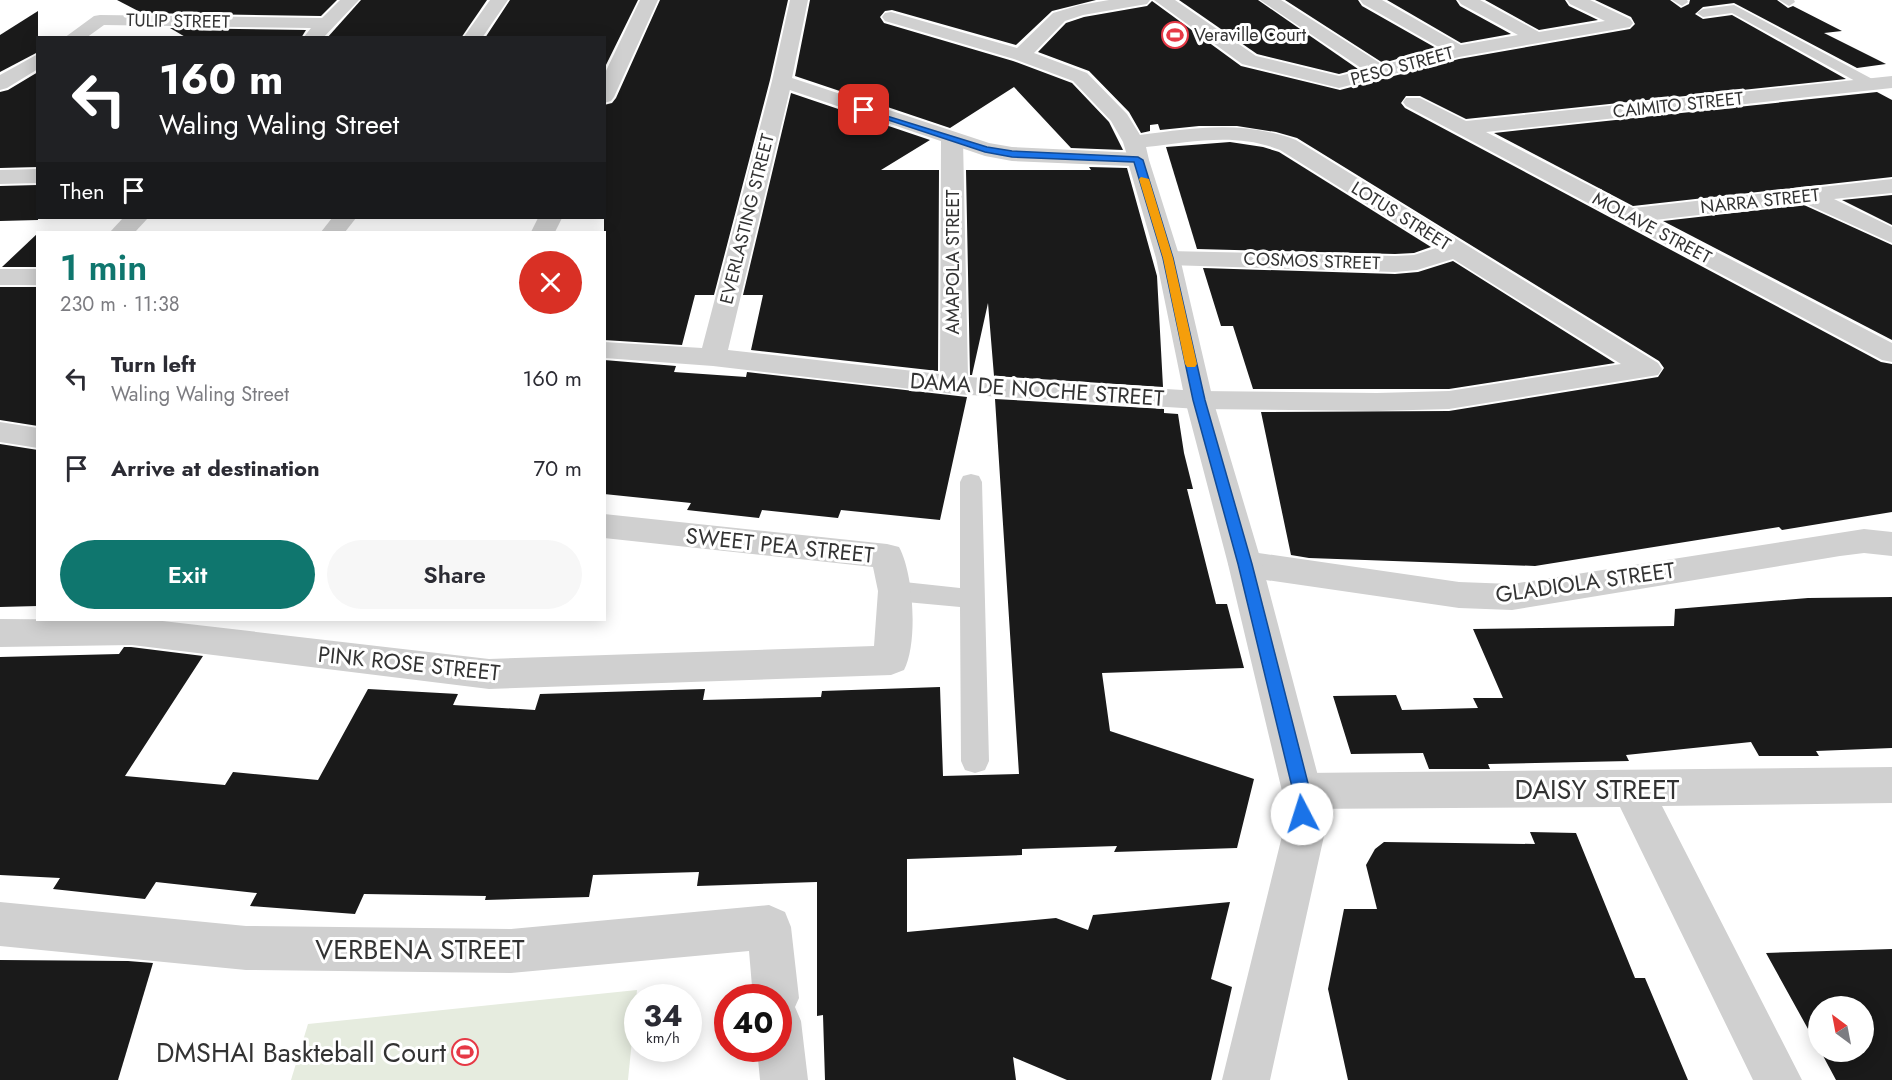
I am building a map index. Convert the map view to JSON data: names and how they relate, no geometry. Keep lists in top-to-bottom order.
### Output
{
  "streets": {
    "street": [
      "TULIP STREET",
      "PESO STREET",
      "CAIMITO STREET",
      "NARRA STREET",
      "LOTUS STREET",
      "EVERLASTING STREET",
      "MOLAVE STREET",
      "COSMOS STREET",
      "AMAPOLA STREET",
      "DAMA DE NOCHE STREET",
      "SWEET PEA STREET",
      "GLADIOLA STREET",
      "PINK ROSE STREET",
      "DAISY STREET",
      "VERBENA STREET"
    ]
  },
  "crossings": [
    ["CAIMITO STREET", "MOLAVE STREET"],
    ["NARRA STREET", "MOLAVE STREET"],
    ["LOTUS STREET", "EVERLASTING STREET"],
    ["LOTUS STREET", "COSMOS STREET"],
    ["LOTUS STREET", "AMAPOLA STREET"],
    ["LOTUS STREET", "DAMA DE NOCHE STREET"],
    ["EVERLASTING STREET", "DAMA DE NOCHE STREET"],
    ["AMAPOLA STREET", "DAMA DE NOCHE STREET"],
    ["SWEET PEA STREET", "PINK ROSE STREET"]
  ],
  "places": {
    "sports": ["Veraville Court", "DMSHAI Baskteball Court"]
  },
  "north": "top left",
  "page": {
    "turn": ["160 m", "Waling Waling Street"],
    "then": "Then",
    "heading": ["1 min", "230 m · 11:38"],
    "list": [
      {
        "name": "Turn left",
        "note": "Waling Waling Street",
        "value": "160 m"
      },
      {
        "name": "Arrive at destination",
        "value": "70 m"
      }
    ],
    "buttons": ["Exit", "Share"],
    "speed": "34 km/h",
    "limit": "40"
  }
}
